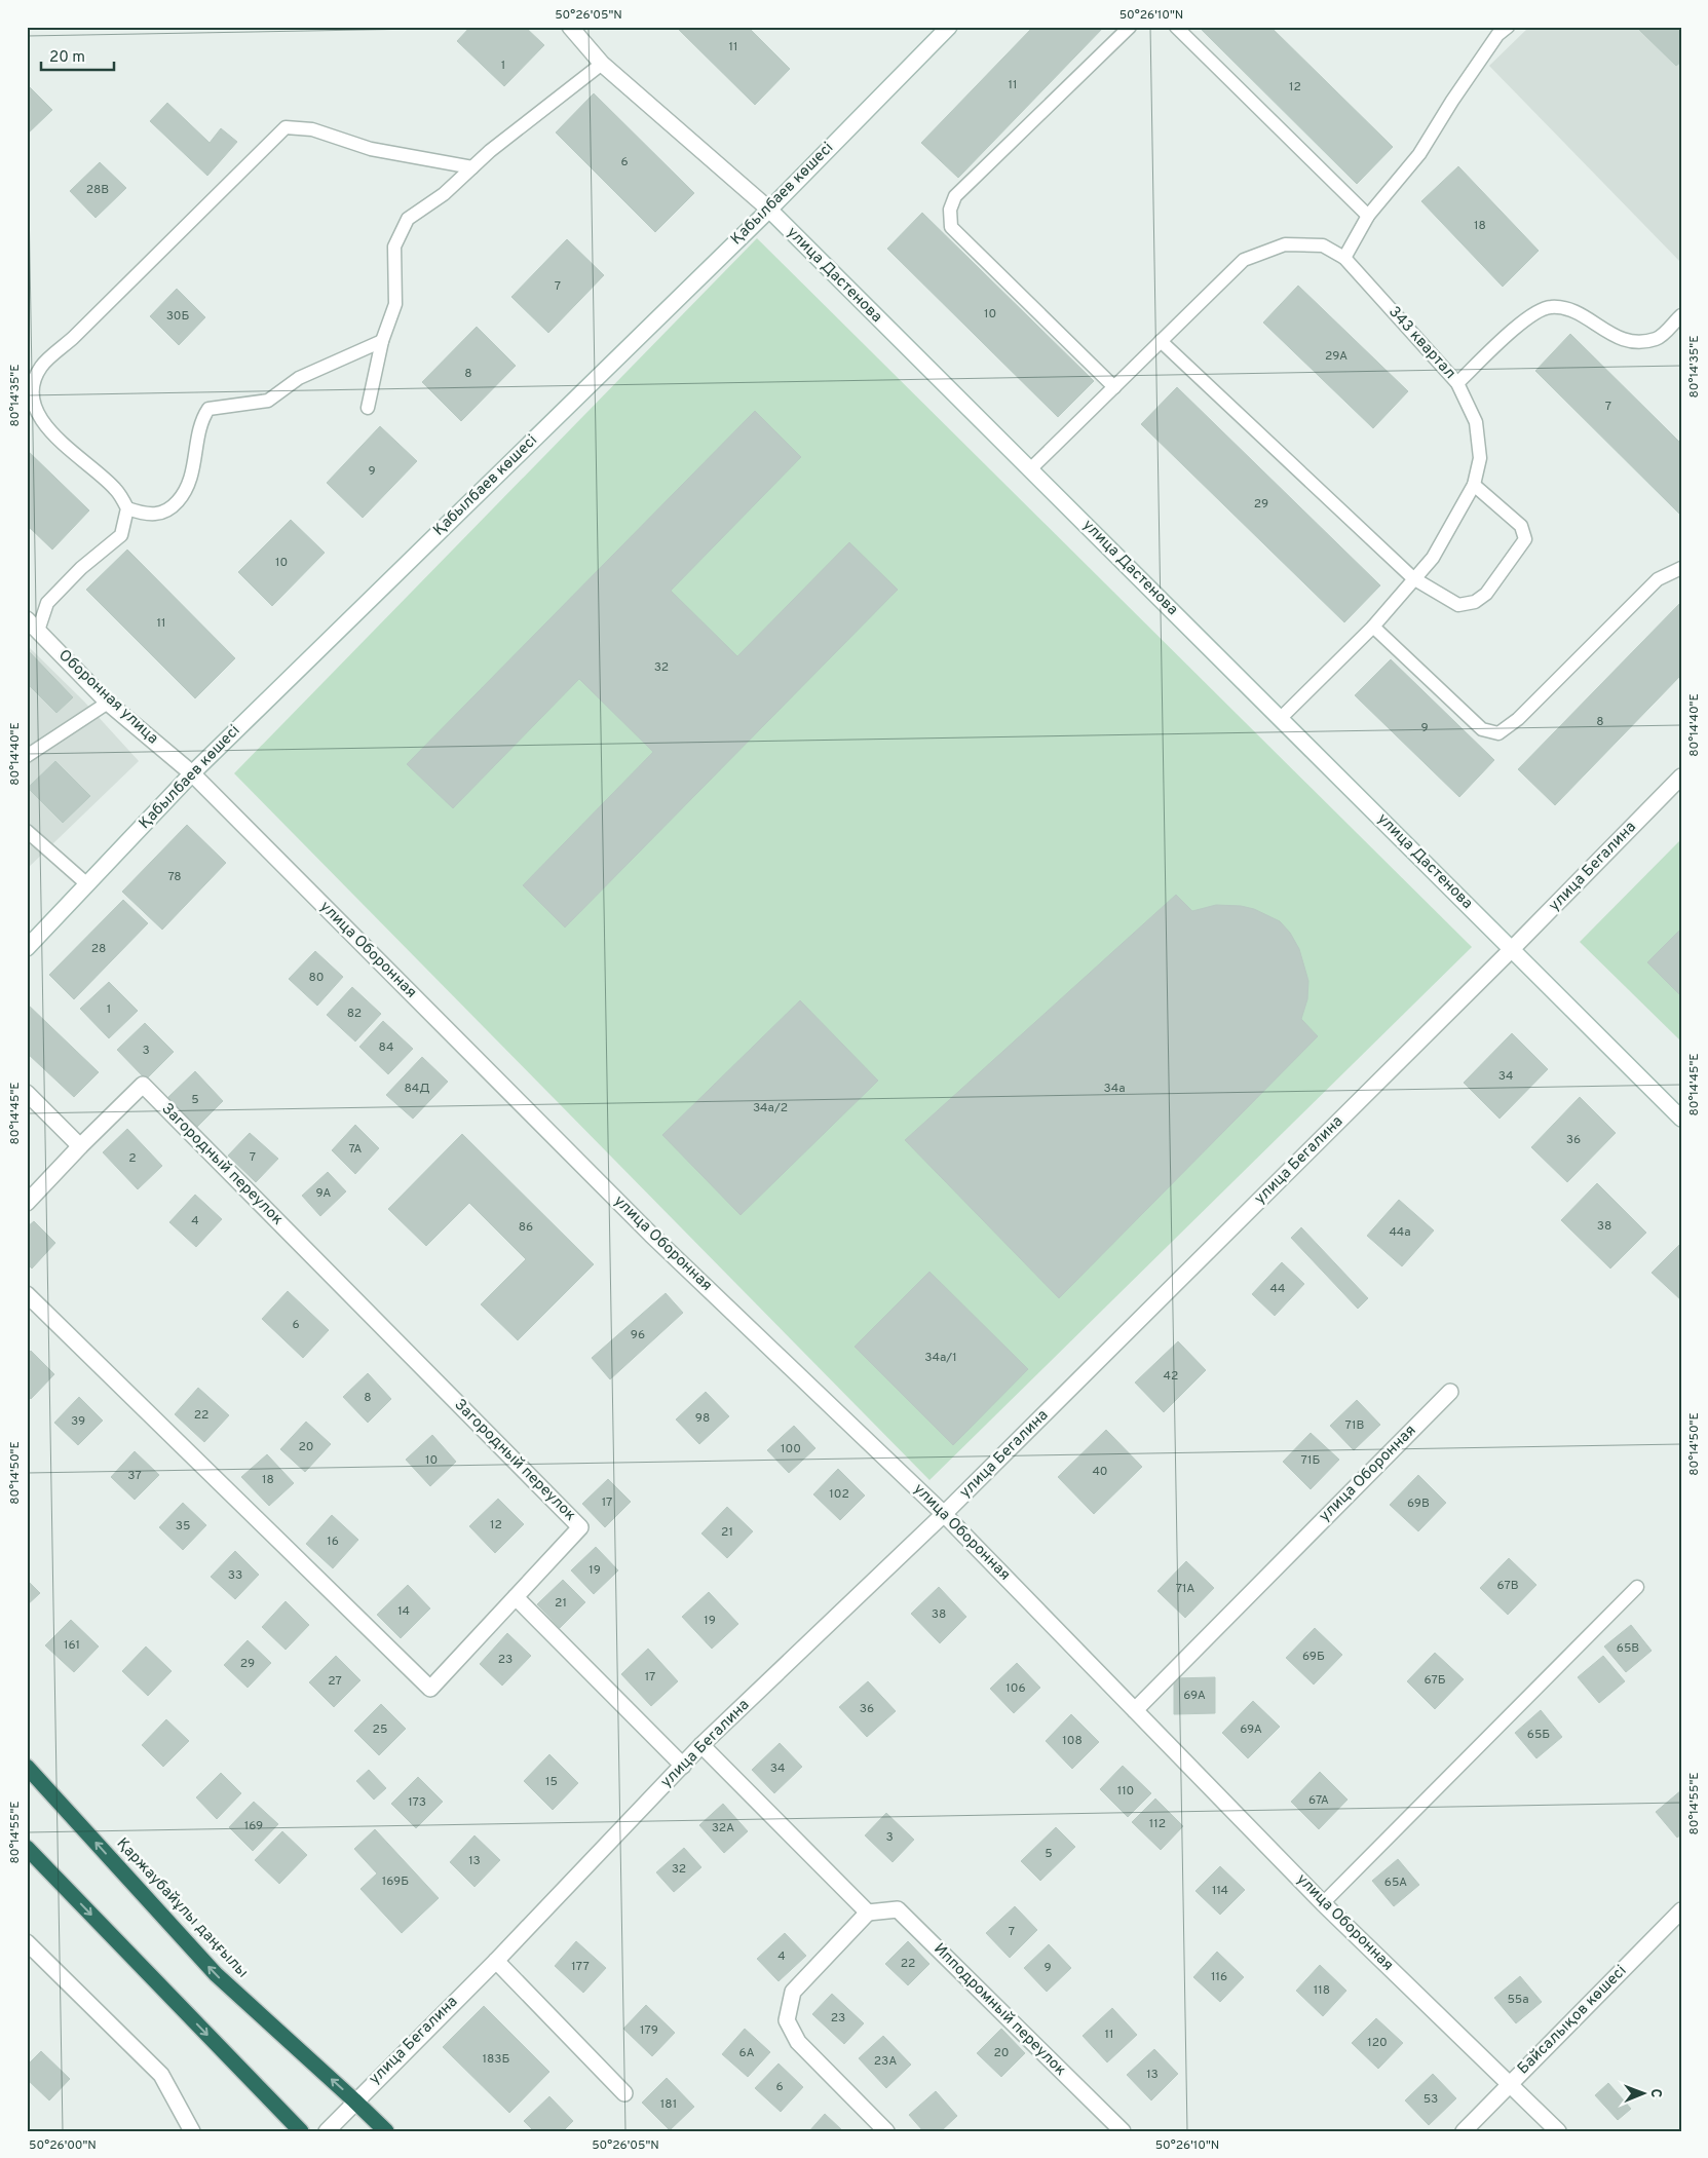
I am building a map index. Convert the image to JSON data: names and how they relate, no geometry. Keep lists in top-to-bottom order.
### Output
{
  "streets": {
    "highway": ["Қаржаубайұлы даңғылы"],
    "street": [
      "Қабылбаев көшесі",
      "улица Дастенова",
      "Оборонная улица",
      "улица Бегалина",
      "улица Оборонная",
      "Загородный переулок",
      "Ипподромный переулок",
      "Байсалықов көшесі"
    ],
    "lane": ["343 квартал"]
  },
  "crossings": [
    ["Қабылбаев көшесі", "улица Дастенова"],
    ["Қабылбаев көшесі", "Оборонная улица"],
    ["Қабылбаев көшесі", "улица Оборонная"],
    ["улица Дастенова", "343 квартал"],
    ["улица Дастенова", "улица Бегалина"],
    ["Оборонная улица", "улица Оборонная"],
    ["улица Бегалина", "улица Оборонная"],
    ["улица Бегалина", "Қаржаубайұлы даңғылы"],
    ["улица Оборонная", "Байсалықов көшесі"]
  ],
  "house_numbers": [
    "11",
    "1",
    "11",
    "12",
    "6",
    "28В",
    "18",
    "7",
    "10",
    "30Б",
    "29А",
    "8",
    "7",
    "9",
    "29",
    "10",
    "11",
    "32",
    "8",
    "9",
    "78",
    "28",
    "80",
    "1",
    "82",
    "84",
    "3",
    "34",
    "84Д",
    "34а",
    "5",
    "34а/2",
    "36",
    "7А",
    "7",
    "2",
    "9А",
    "4",
    "38",
    "86",
    "44а",
    "44",
    "6",
    "96",
    "34а/1",
    "42",
    "8",
    "22",
    "98",
    "39",
    "71В",
    "20",
    "100",
    "10",
    "71Б",
    "40",
    "37",
    "18",
    "102",
    "17",
    "69В",
    "12",
    "35",
    "21",
    "16",
    "19",
    "33",
    "67В",
    "71А",
    "21",
    "14",
    "38",
    "19",
    "161",
    "65В",
    "69Б",
    "23",
    "29",
    "17",
    "67Б",
    "27",
    "106",
    "69А",
    "36",
    "25",
    "69А",
    "65Б",
    "108",
    "34",
    "15",
    "110",
    "67А",
    "173",
    "112",
    "169",
    "32А",
    "3",
    "5",
    "13",
    "32",
    "169Б",
    "65А",
    "114",
    "7",
    "4",
    "22",
    "177",
    "9",
    "116",
    "118",
    "55а",
    "23",
    "179",
    "11",
    "120",
    "6А",
    "20",
    "183Б",
    "23А",
    "13",
    "6",
    "53",
    "181"
  ],
  "scale_bar": "20 m",
  "north": "right",
  "coordinates": [
    "50°26'05\"N",
    "50°26'10\"N",
    "80°14'35\"E",
    "80°14'40\"E",
    "80°14'45\"E",
    "80°14'50\"E",
    "80°14'55\"E",
    "50°26'00\"N"
  ]
}
